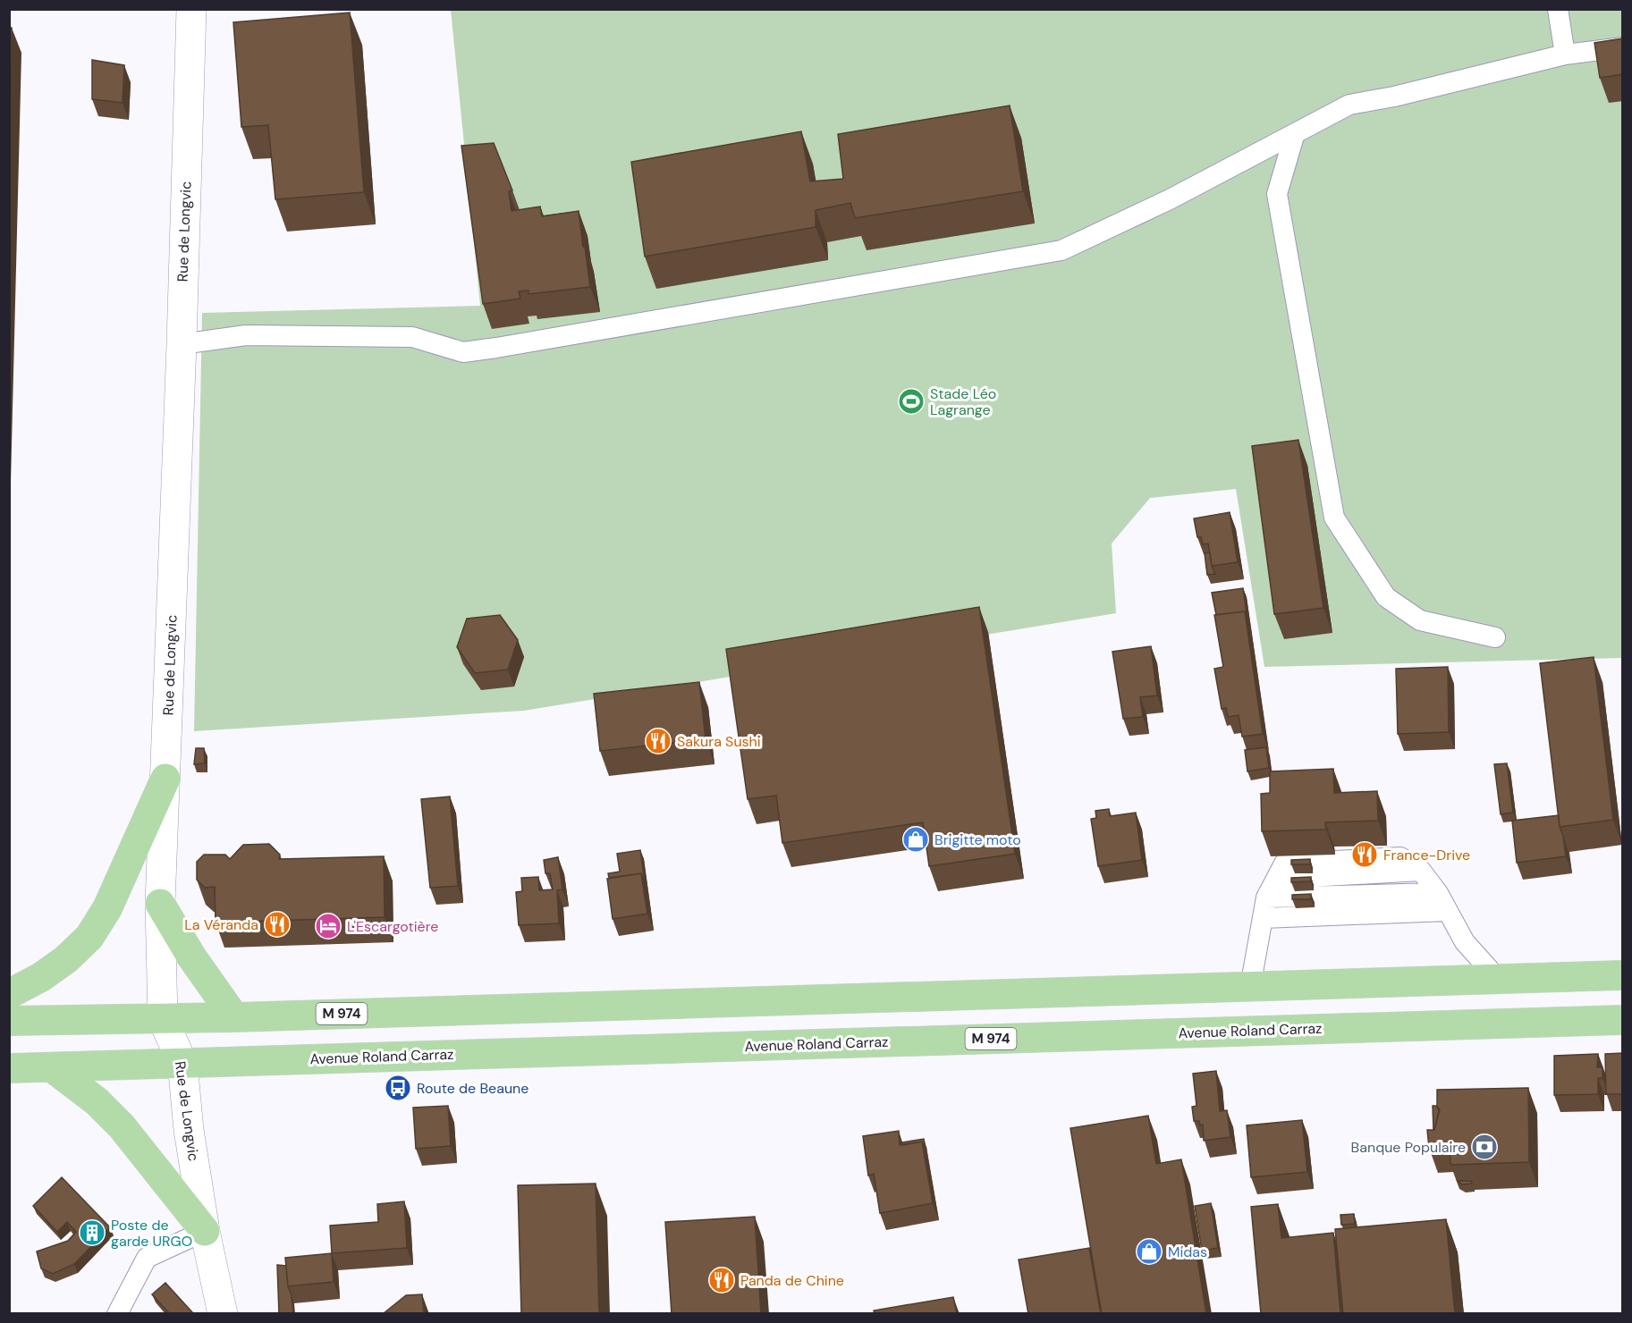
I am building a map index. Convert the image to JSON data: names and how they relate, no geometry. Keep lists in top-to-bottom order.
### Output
{
  "streets": {
    "main road": ["M 974", "Avenue Roland Carraz"],
    "street": ["Rue de Longvic"]
  },
  "crossings": [
    ["Rue de Longvic", "M 974"],
    ["Rue de Longvic", "Avenue Roland Carraz"]
  ],
  "places": {
    "sports": ["Stade Léo Lagrange"],
    "restaurant": [
      "Sakura Sushi",
      "France-Drive",
      "La Véranda",
      "Panda de Chine"
    ],
    "shop": ["Brigitte moto", "Midas"],
    "hotel": ["L'Escargotière"],
    "bus stop": ["Route de Beaune"],
    "bank": ["Banque Populaire"],
    "building": ["Poste de garde URGO"]
  }
}
